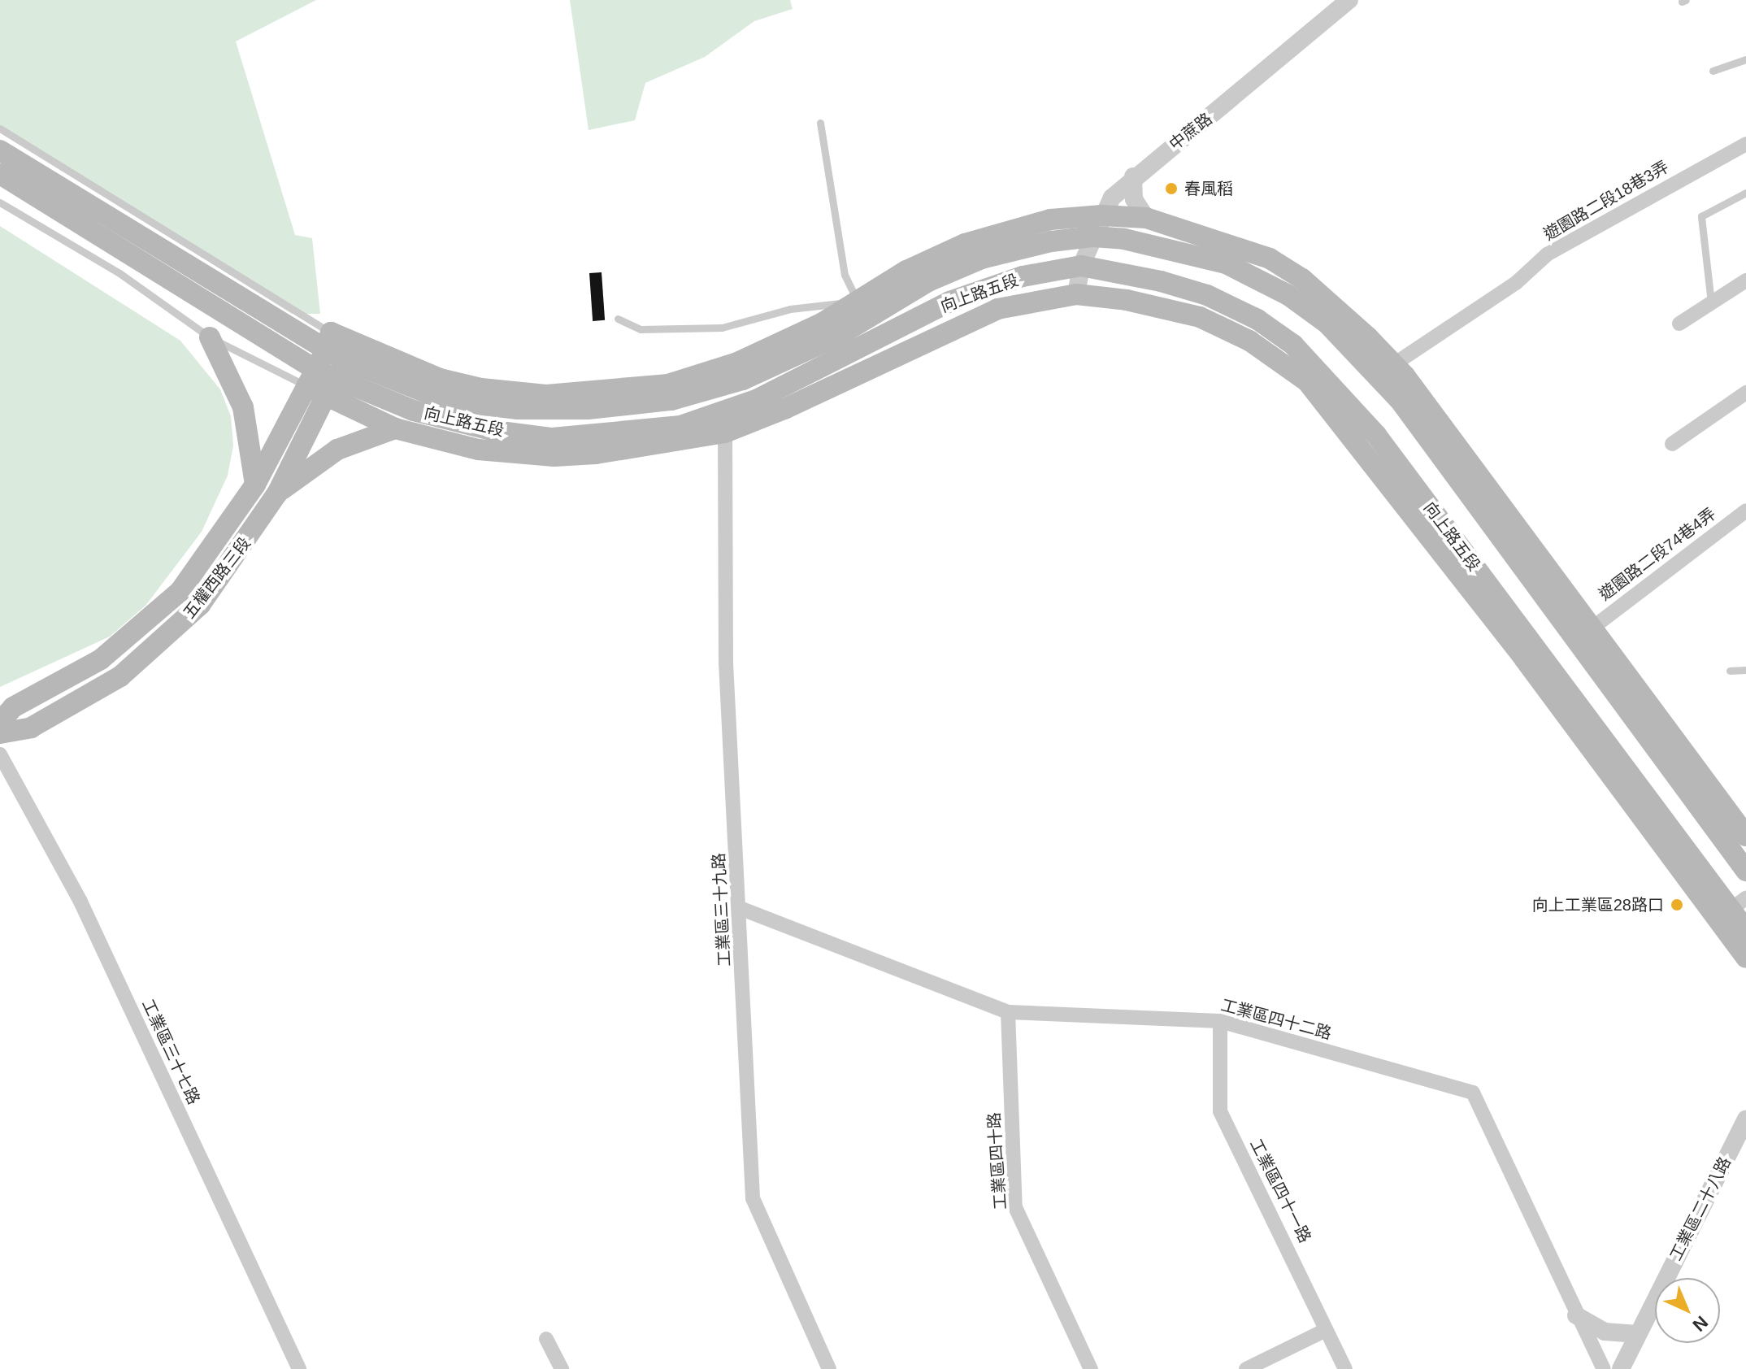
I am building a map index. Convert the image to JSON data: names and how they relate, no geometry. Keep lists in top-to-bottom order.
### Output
{
  "streets": {
    "main road": ["向上路五段", "五權西路三段"],
    "street": [
      "中蔗路",
      "遊園路二段18巷3弄",
      "遊園路二段74巷4弄",
      "工業區三十九路",
      "工業區四十二路",
      "工業區三十七路",
      "工業區四十路",
      "工業區四十一路",
      "工業區二十八路"
    ]
  },
  "crossings": [
    ["中蔗路", "向上路五段"],
    ["遊園路二段18巷3弄", "向上路五段"],
    ["向上路五段", "遊園路二段74巷4弄"],
    ["向上路五段", "五權西路三段"],
    ["向上路五段", "工業區三十九路"],
    ["工業區三十九路", "工業區四十二路"],
    ["工業區四十二路", "工業區四十路"],
    ["工業區四十二路", "工業區四十一路"]
  ],
  "places": ["春風稻", "向上工業區28路口"],
  "north": "bottom right"
}
